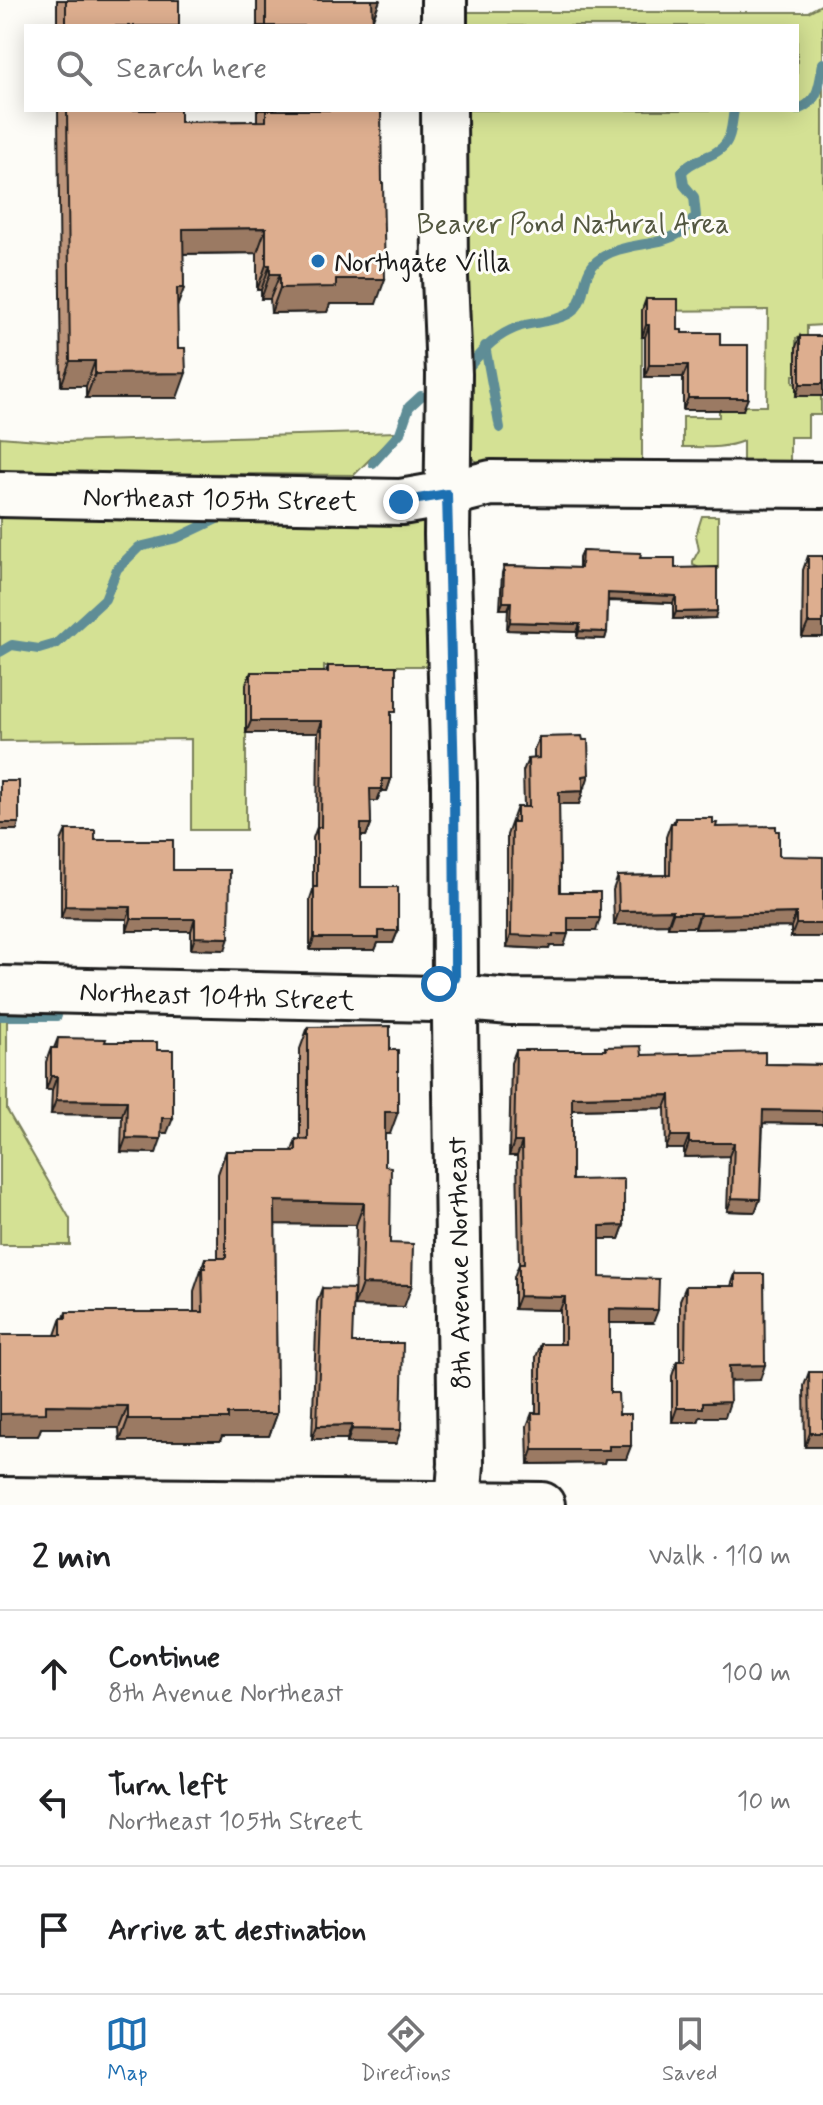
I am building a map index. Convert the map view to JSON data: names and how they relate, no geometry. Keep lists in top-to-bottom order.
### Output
{
  "streets": {
    "street": ["Northeast 105th Street", "Northeast 104th Street", "8th Avenue Northeast"]
  },
  "crossings": [
    ["Northeast 105th Street", "8th Avenue Northeast"],
    ["Northeast 104th Street", "8th Avenue Northeast"]
  ],
  "parks": ["Beaver Pond Natural Area"],
  "places": ["Northgate Villa"],
  "page": {
    "search": "Search here",
    "heading": ["2 min", "Walk · 110 m"],
    "list": [
      ["Continue", "8th Avenue Northeast", "100 m"],
      ["Turn left", "Northeast 105th Street", "10 m"],
      "Arrive at destination"
    ],
    "nav": ["Map", "Directions", "Saved"]
  }
}
